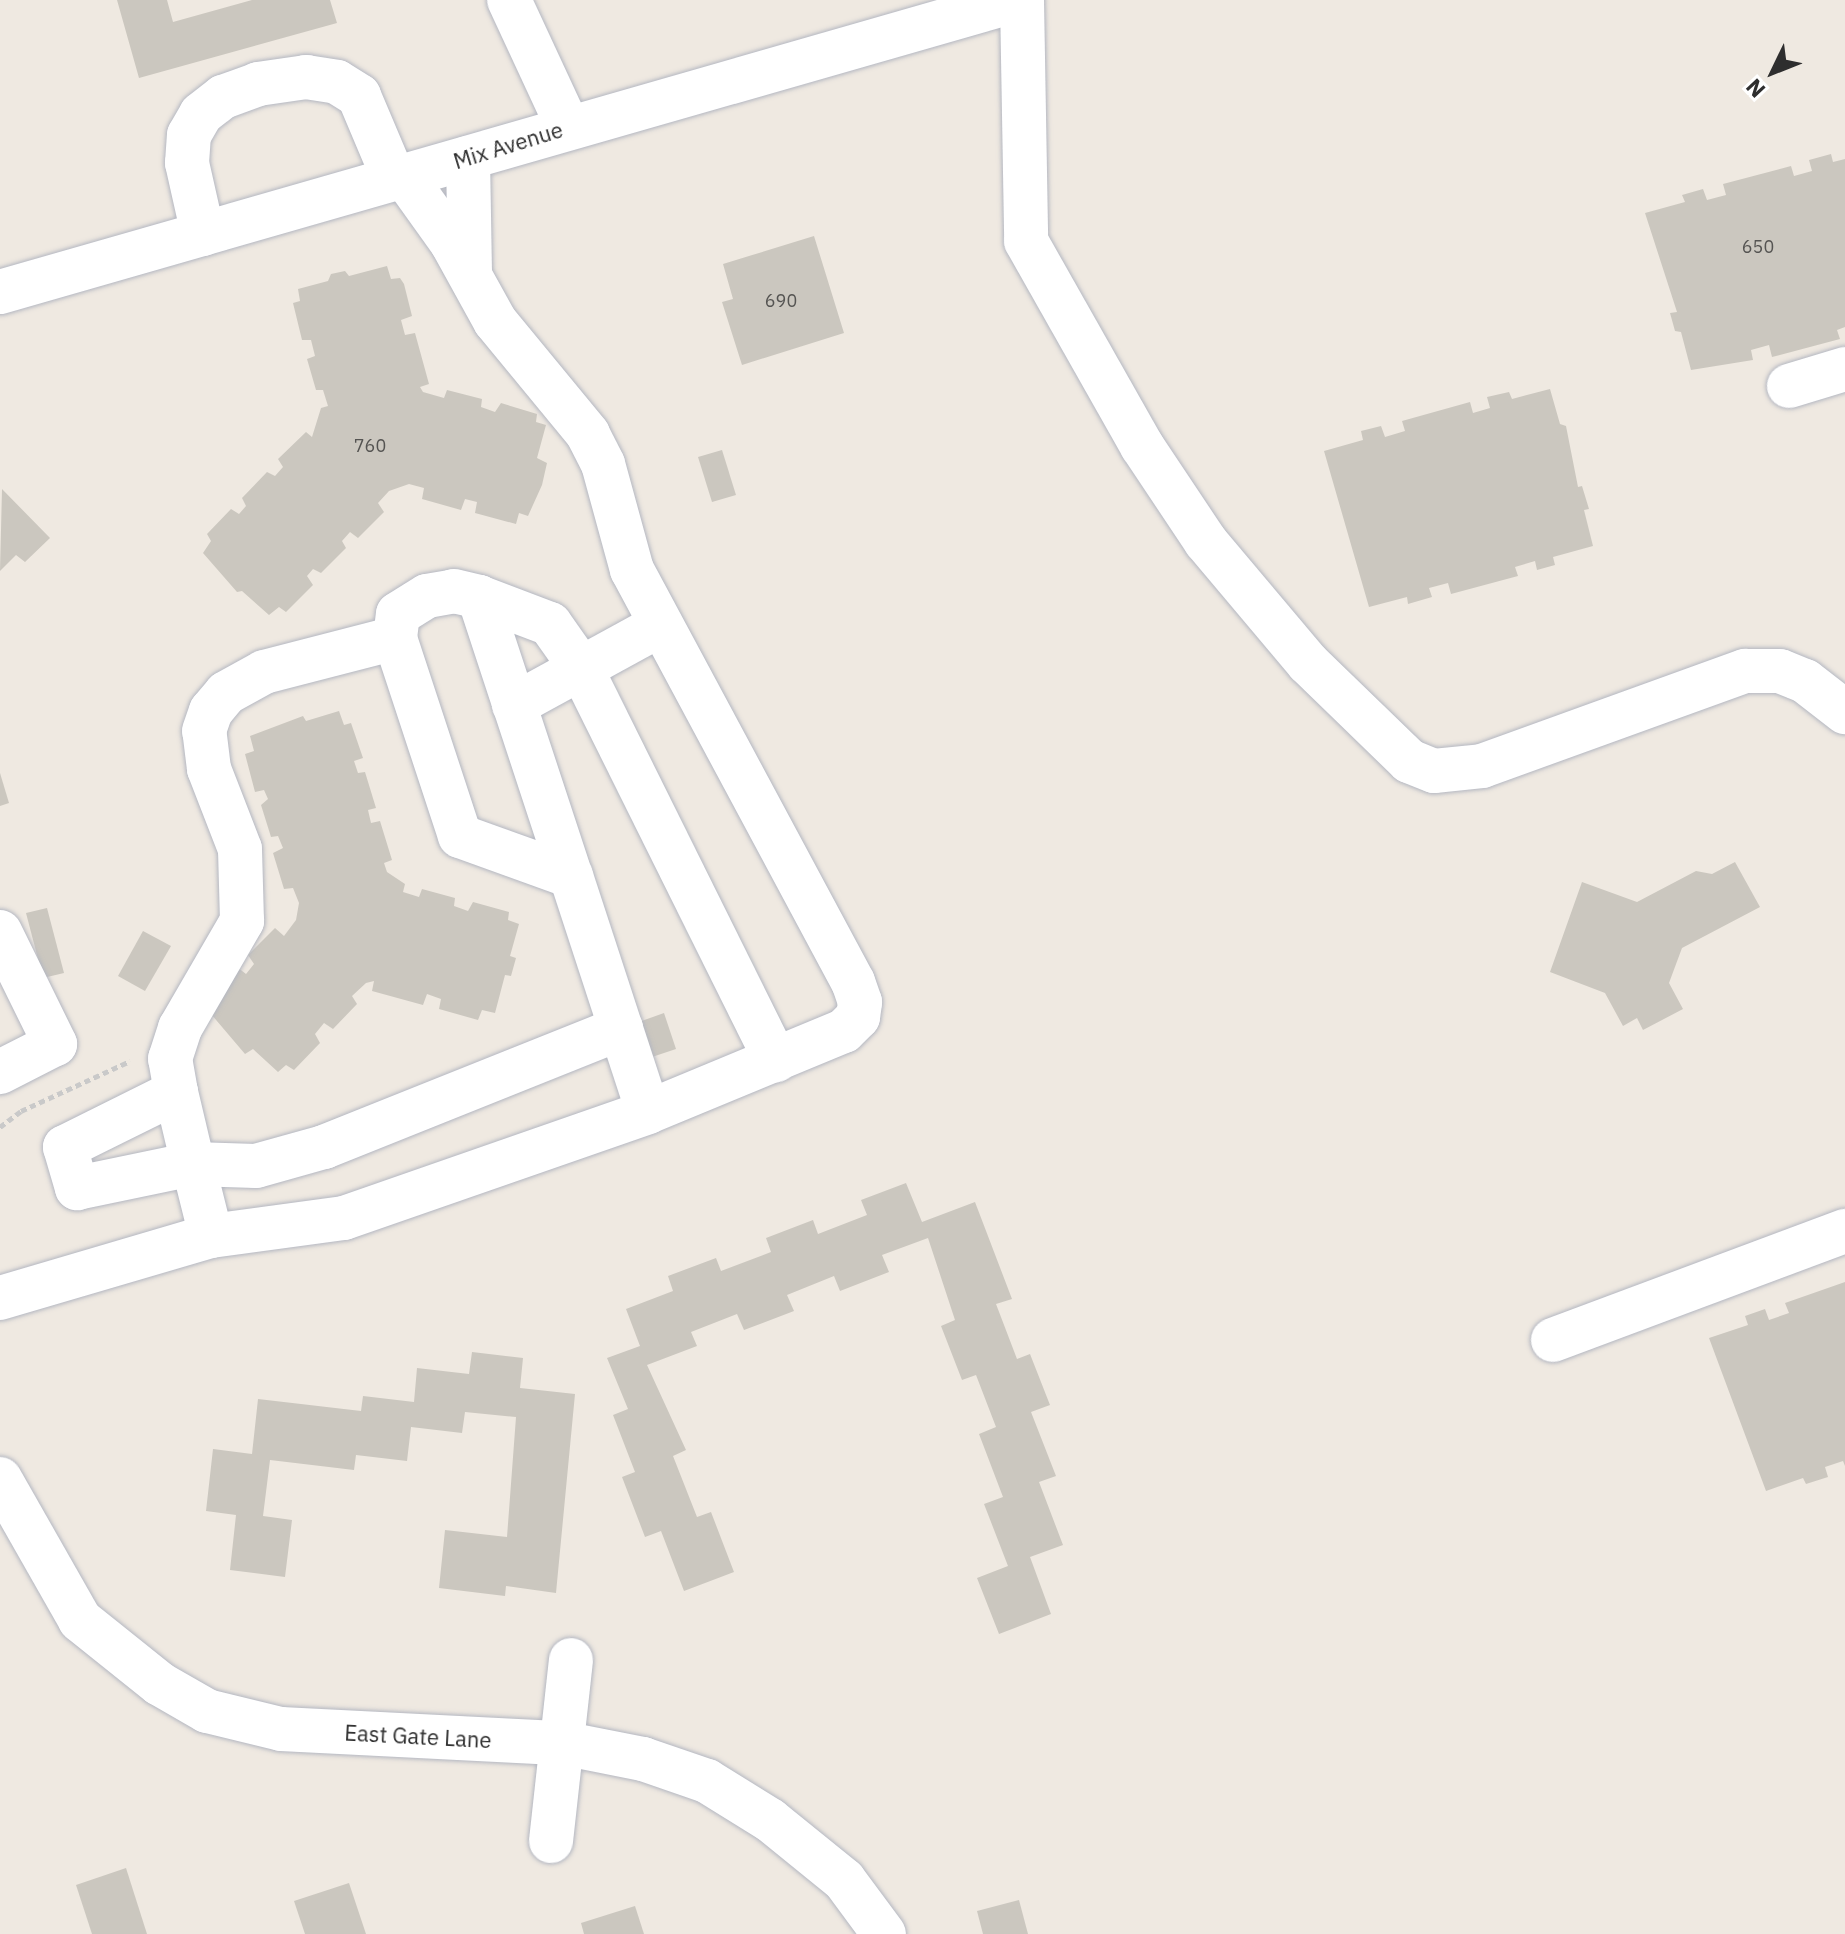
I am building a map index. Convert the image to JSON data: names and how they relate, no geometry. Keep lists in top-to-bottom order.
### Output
{
  "streets": {
    "street": ["Mix Avenue", "East Gate Lane"]
  },
  "house_numbers": ["650", "690", "760"],
  "north": "bottom left"
}
